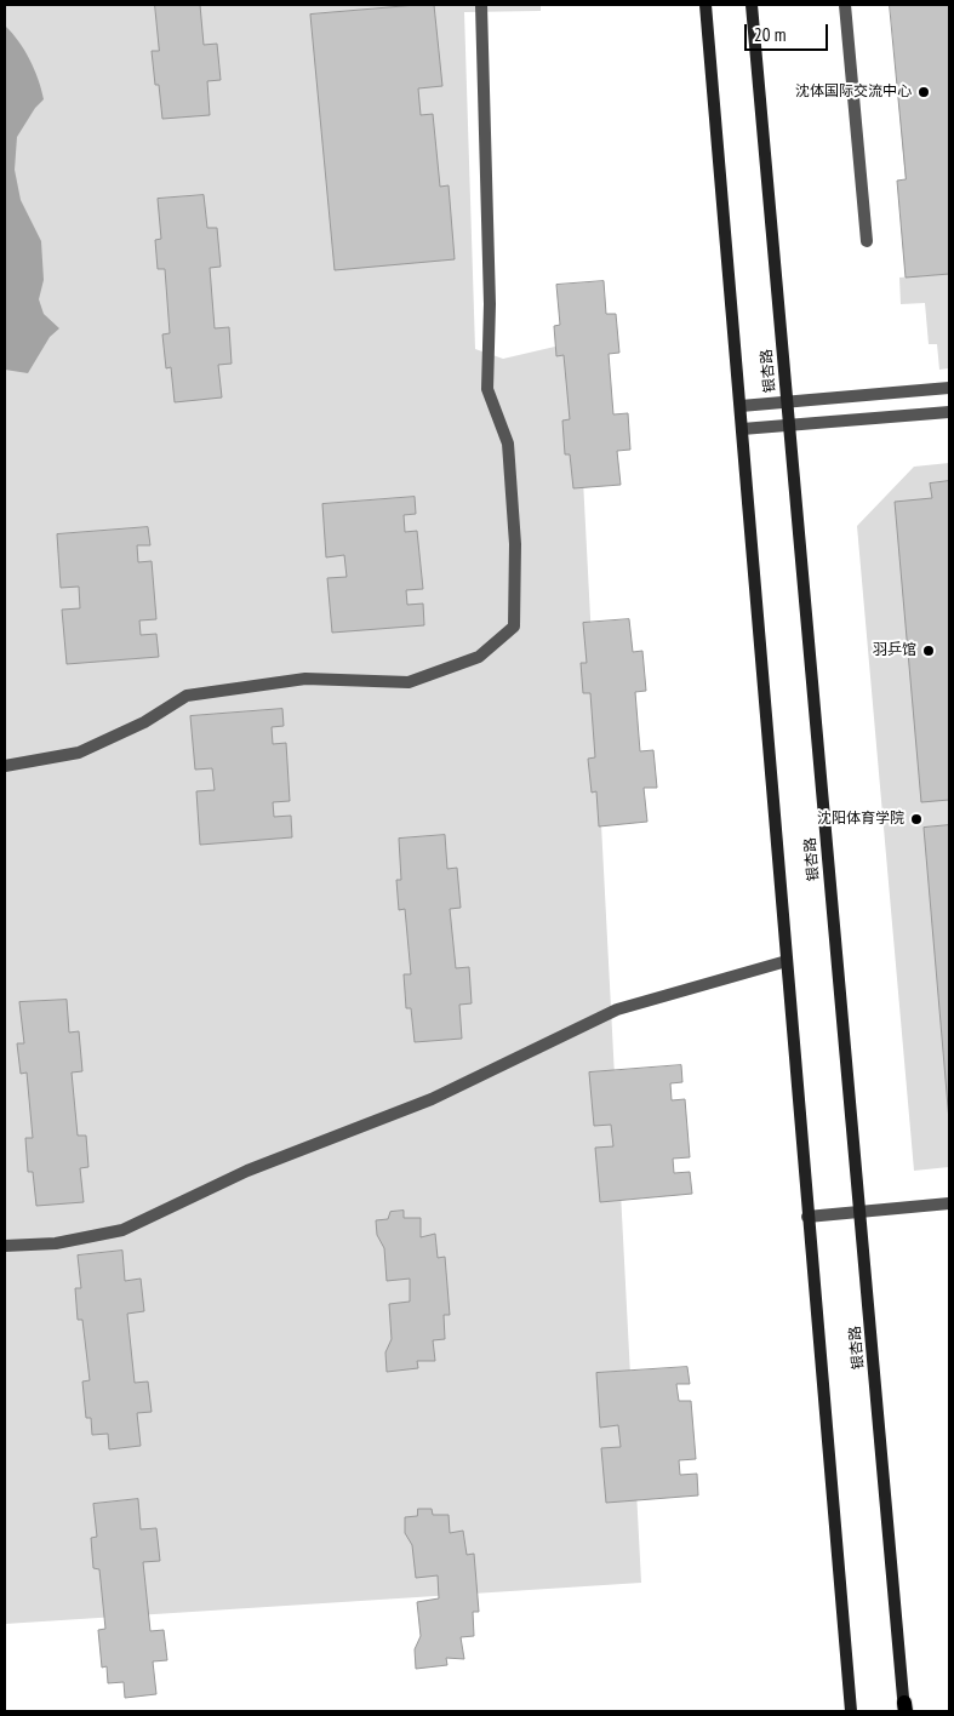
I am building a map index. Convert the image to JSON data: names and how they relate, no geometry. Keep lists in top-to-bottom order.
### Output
{
  "streets": {
    "street": ["银杏路"]
  },
  "places": ["沈体国际交流中心", "羽乒馆", "沈阳体育学院"],
  "scale_bar": "20 m"
}
